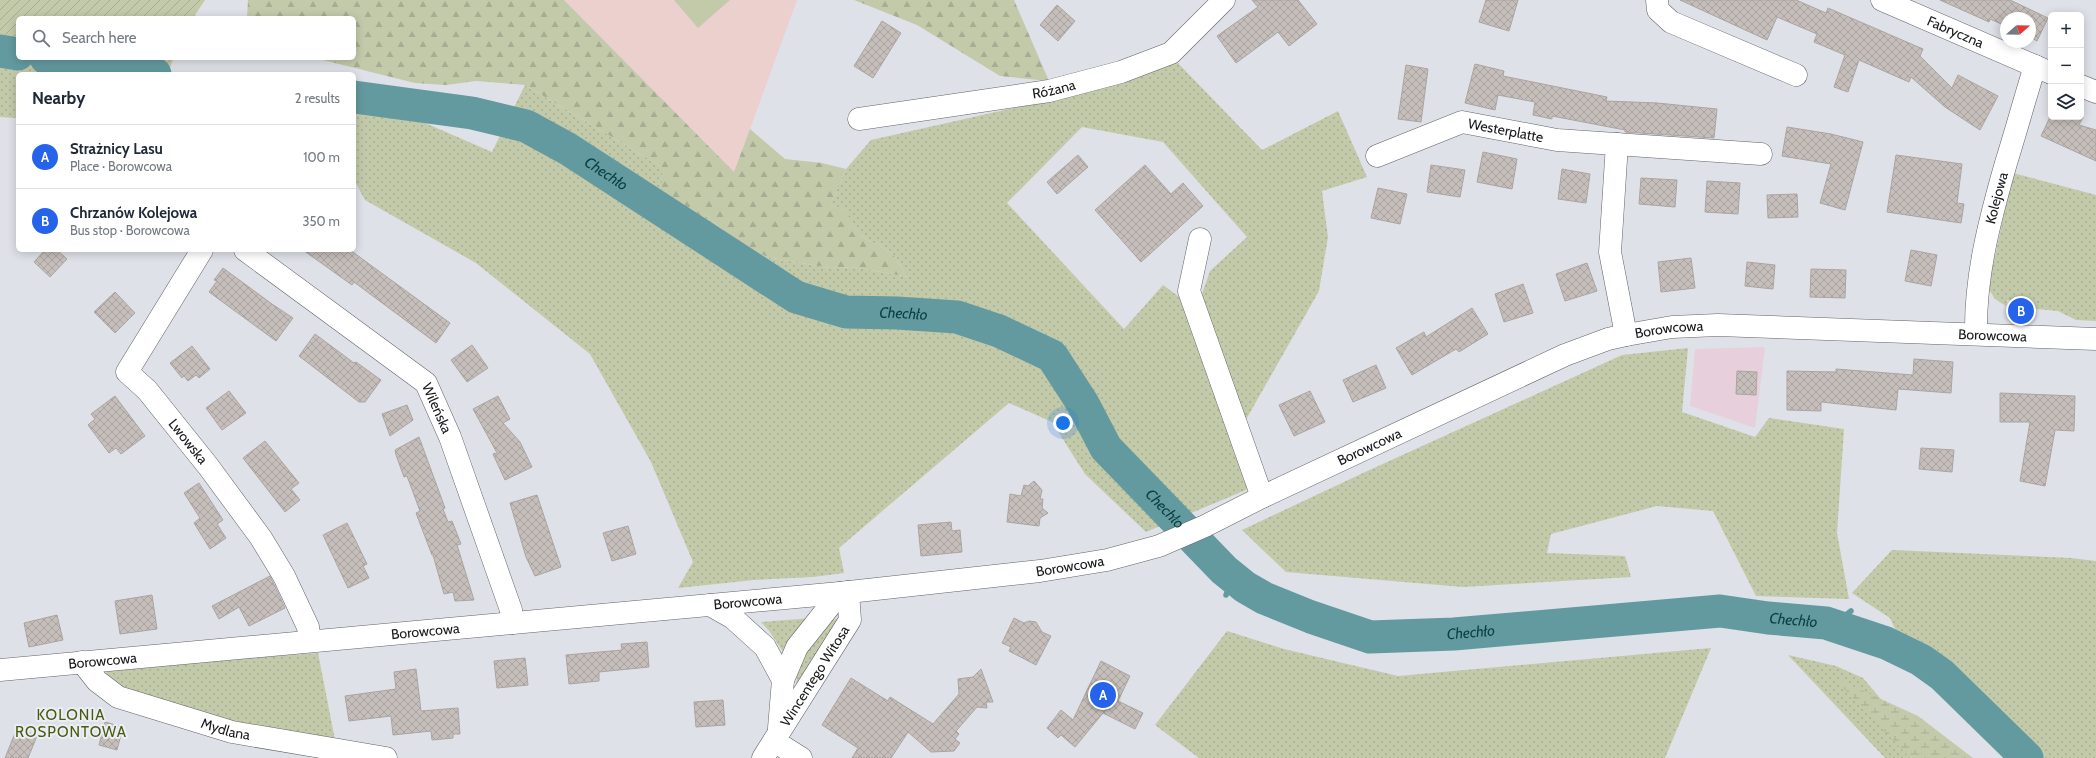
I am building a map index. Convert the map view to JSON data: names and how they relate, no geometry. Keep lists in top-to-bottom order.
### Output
{
  "streets": {
    "street": [
      "Fabryczna",
      "Różana",
      "Westerplatte",
      "Kolejowa",
      "Borowcowa",
      "Wileńska",
      "Lwowska",
      "Wincentego Witosa",
      "Mydlana"
    ]
  },
  "crossings": [
    ["Fabryczna", "Kolejowa"],
    ["Kolejowa", "Borowcowa"],
    ["Borowcowa", "Wileńska"],
    ["Borowcowa", "Lwowska"],
    ["Borowcowa", "Wincentego Witosa"],
    ["Borowcowa", "Mydlana"]
  ],
  "districts": ["KOLONIA ROSPONTOWA"],
  "water": ["Chechło"],
  "north": "right",
  "page": {
    "map_buttons": ["+", "−"],
    "search": "Search here",
    "heading": ["Nearby", "2 results"],
    "list": [
      {
        "mark": "A",
        "name": "Strażnicy Lasu",
        "note": "Place · Borowcowa",
        "value": "100 m"
      },
      {
        "mark": "B",
        "name": "Chrzanów Kolejowa",
        "note": "Bus stop · Borowcowa",
        "value": "350 m"
      }
    ],
    "pins": ["B", "A"]
  }
}
